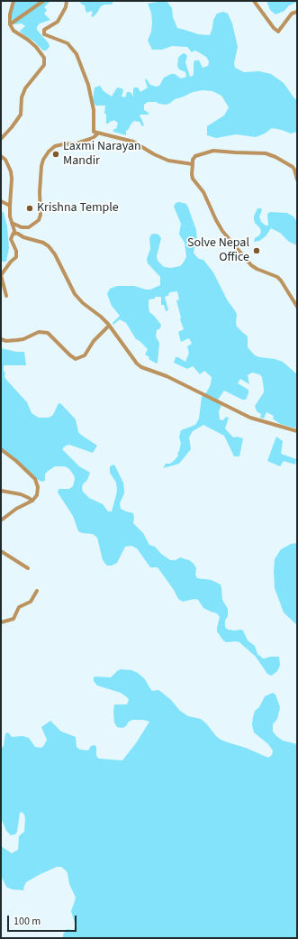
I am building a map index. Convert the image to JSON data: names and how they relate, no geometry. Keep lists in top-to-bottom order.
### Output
{
  "places": ["Laxmi Narayan Mandir", "Krishna Temple", "Solve Nepal Office"],
  "scale_bar": "100 m"
}
